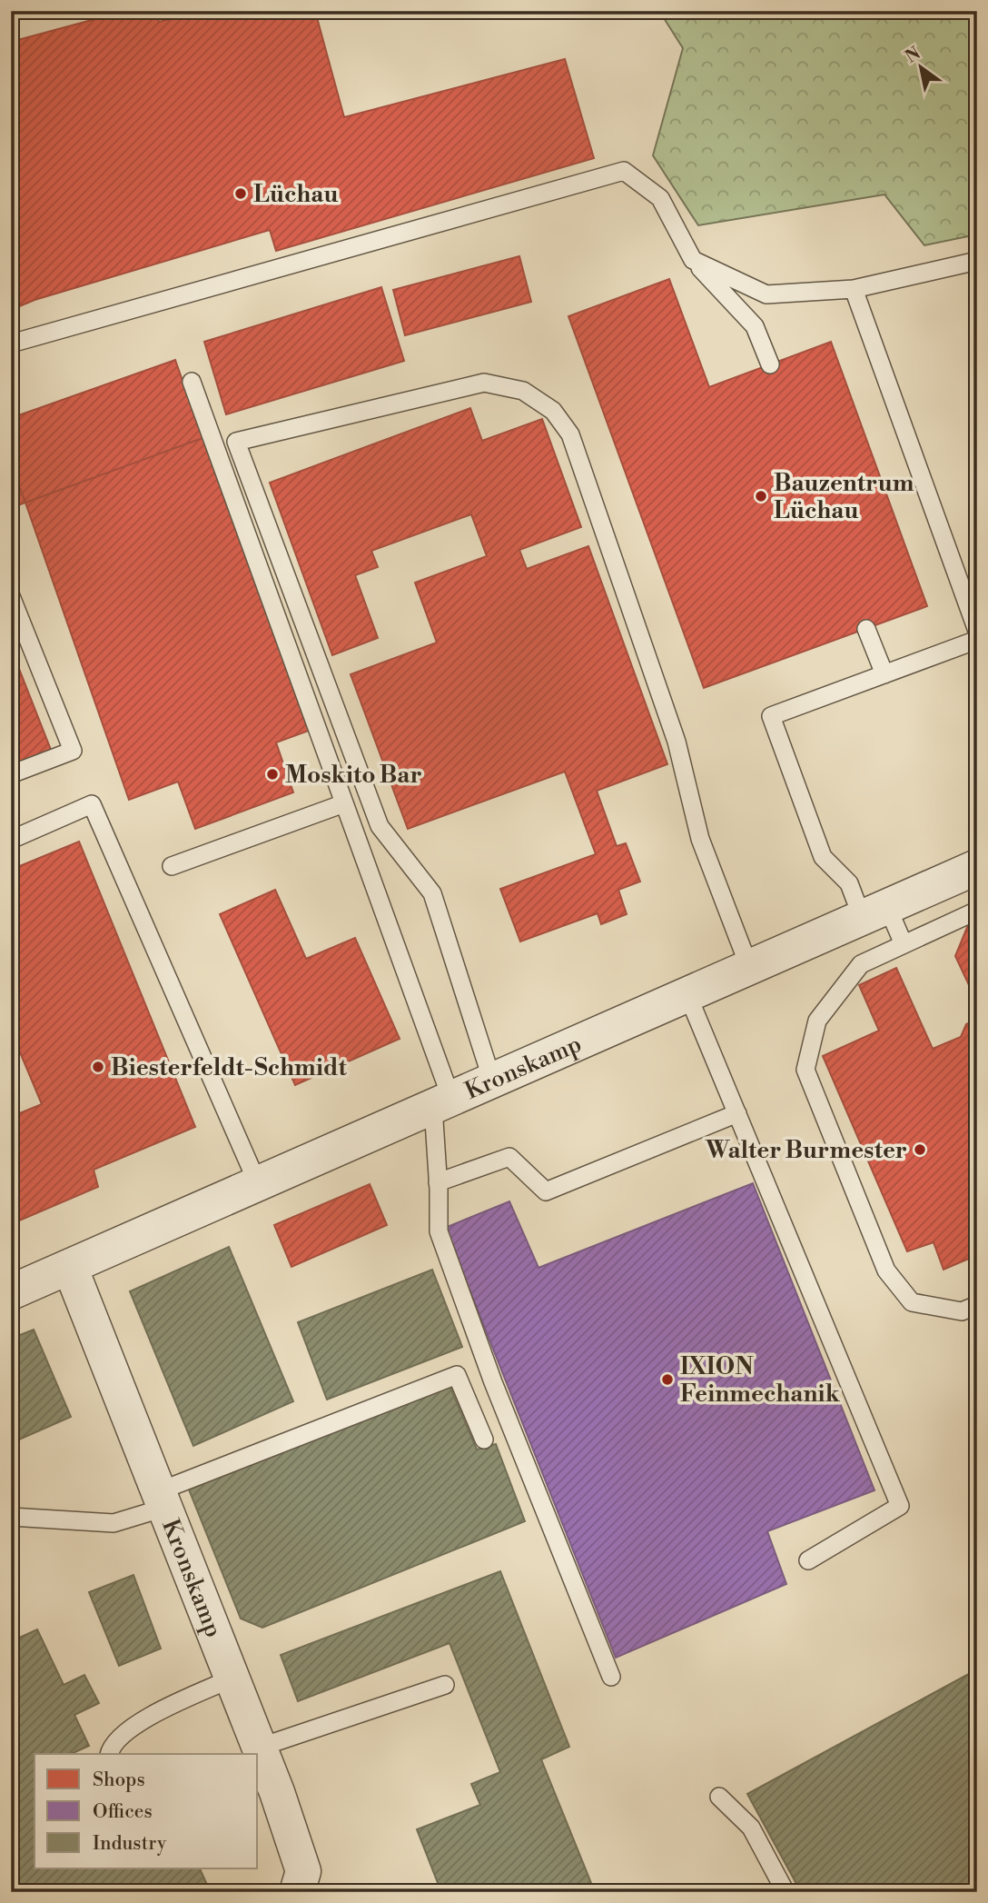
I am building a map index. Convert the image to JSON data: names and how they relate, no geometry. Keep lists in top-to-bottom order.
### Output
{
  "streets": {
    "street": ["Kronskamp"]
  },
  "places": [
    "Lüchau",
    "Bauzentrum Lüchau",
    "Moskito Bar",
    "Biesterfeldt-Schmidt",
    "Walter Burmester",
    "IXION Feinmechanik"
  ],
  "legend": ["Shops", "Offices", "Industry"],
  "north": "top left"
}
